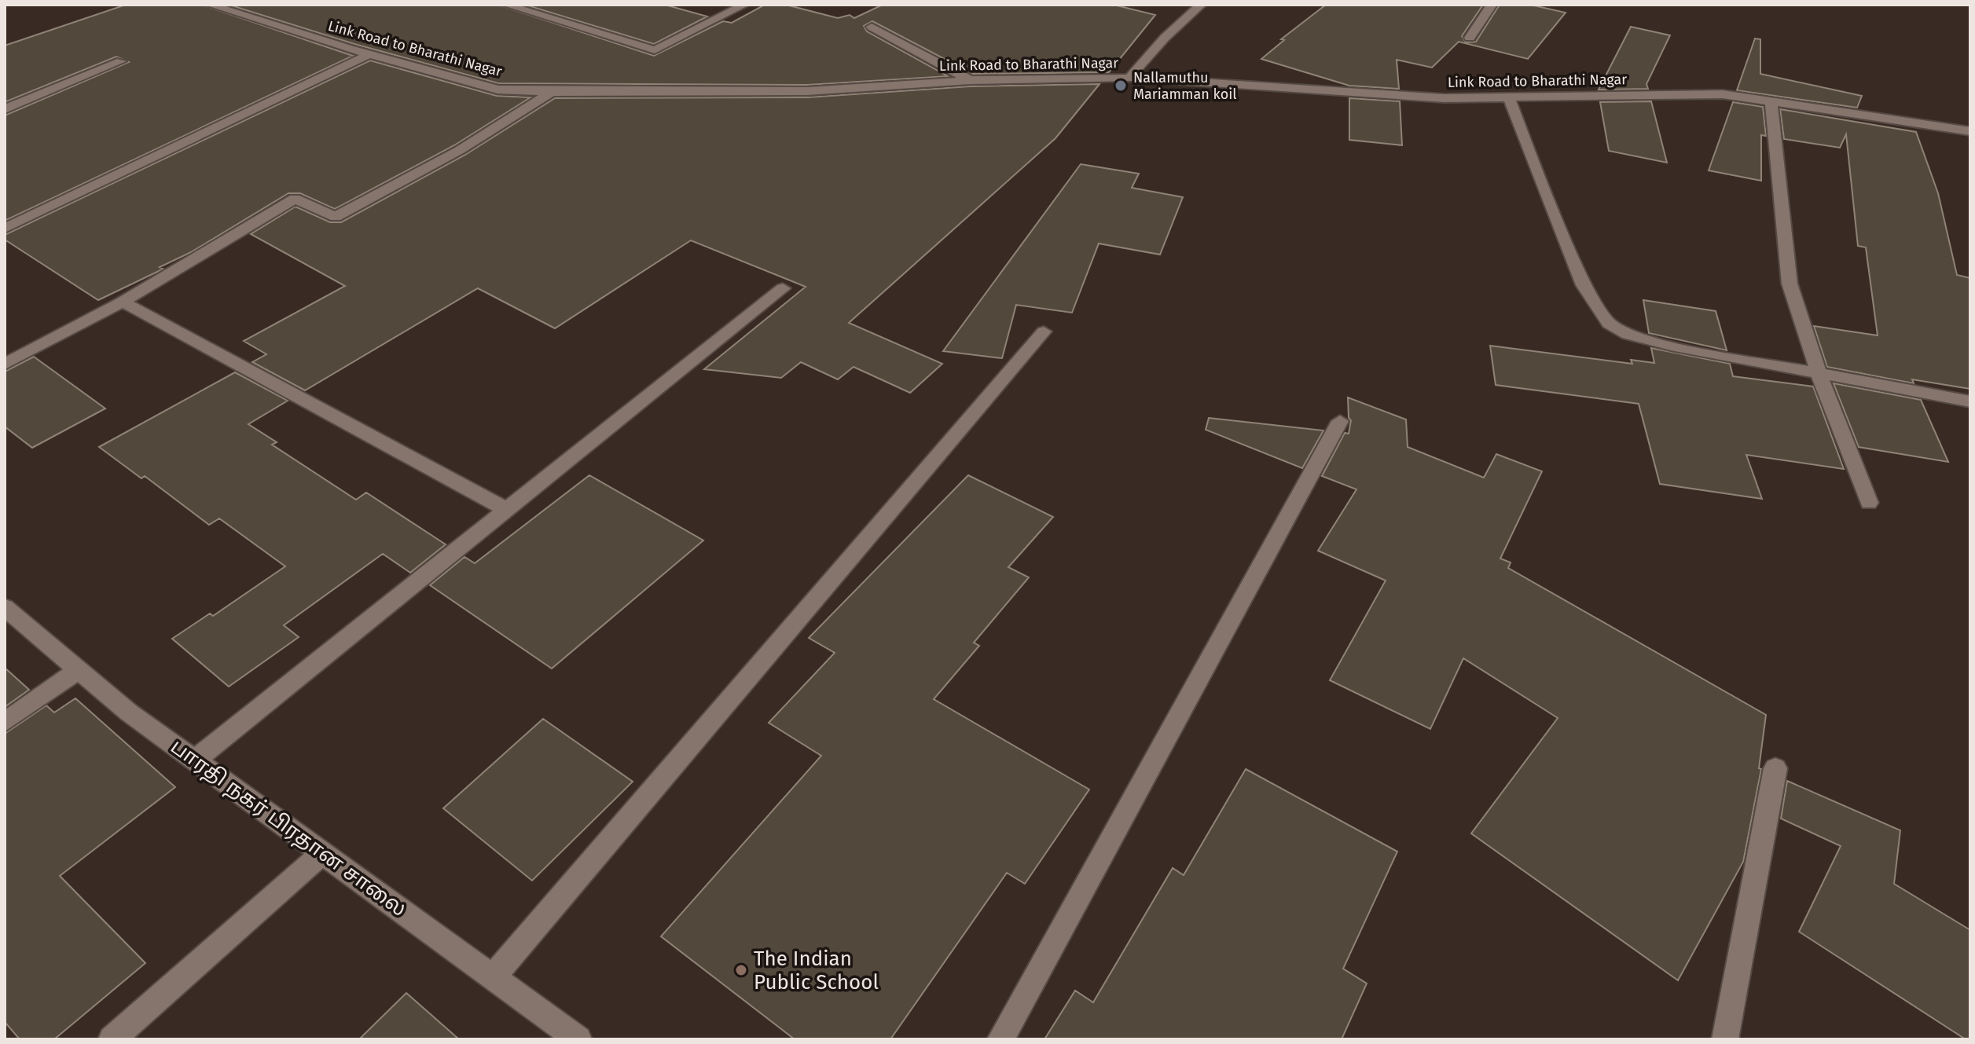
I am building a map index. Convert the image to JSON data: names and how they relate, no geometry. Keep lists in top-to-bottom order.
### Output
{
  "streets": {
    "street": ["Link Road to Bharathi Nagar", "பாரதி நகர் பிரதான சாலை"]
  },
  "places": ["Nallamuthu Mariamman koil", "The Indian Public School"]
}
